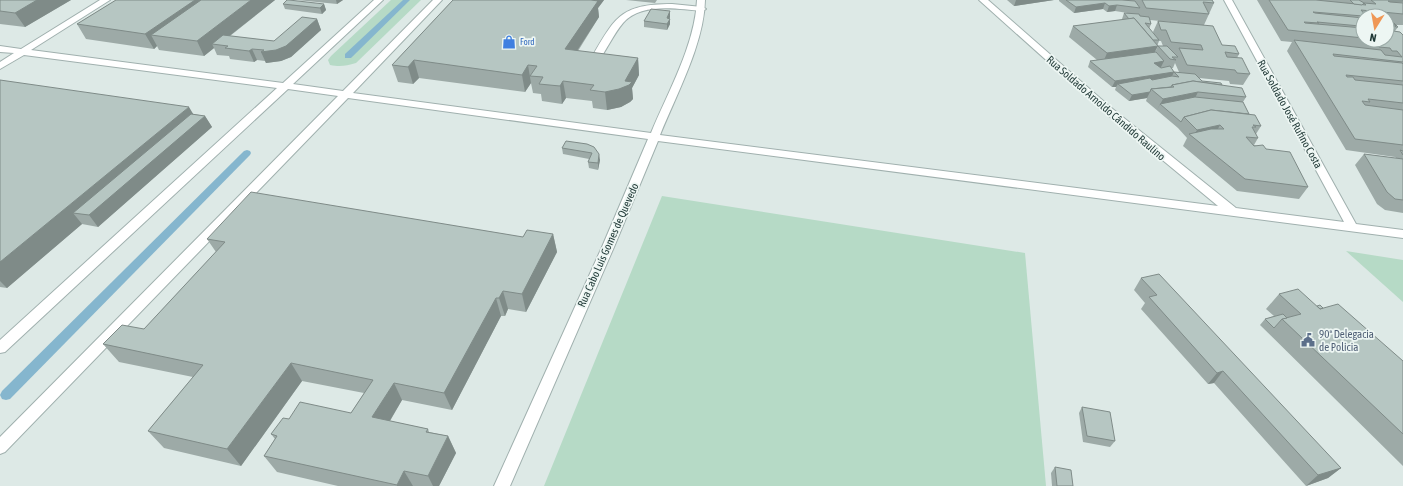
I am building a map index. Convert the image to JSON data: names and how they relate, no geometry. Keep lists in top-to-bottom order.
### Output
{
  "streets": {
    "street": ["Rua Soldado Arnoldo Cândido Raulino", "Rua Soldado José Rufino Costa", "Rua Cabo Luís Gomes de Quevedo"]
  },
  "places": {
    "shop": ["Ford"],
    "public building": ["90ª Delegacia de Policia"]
  },
  "north": "bottom"
}
